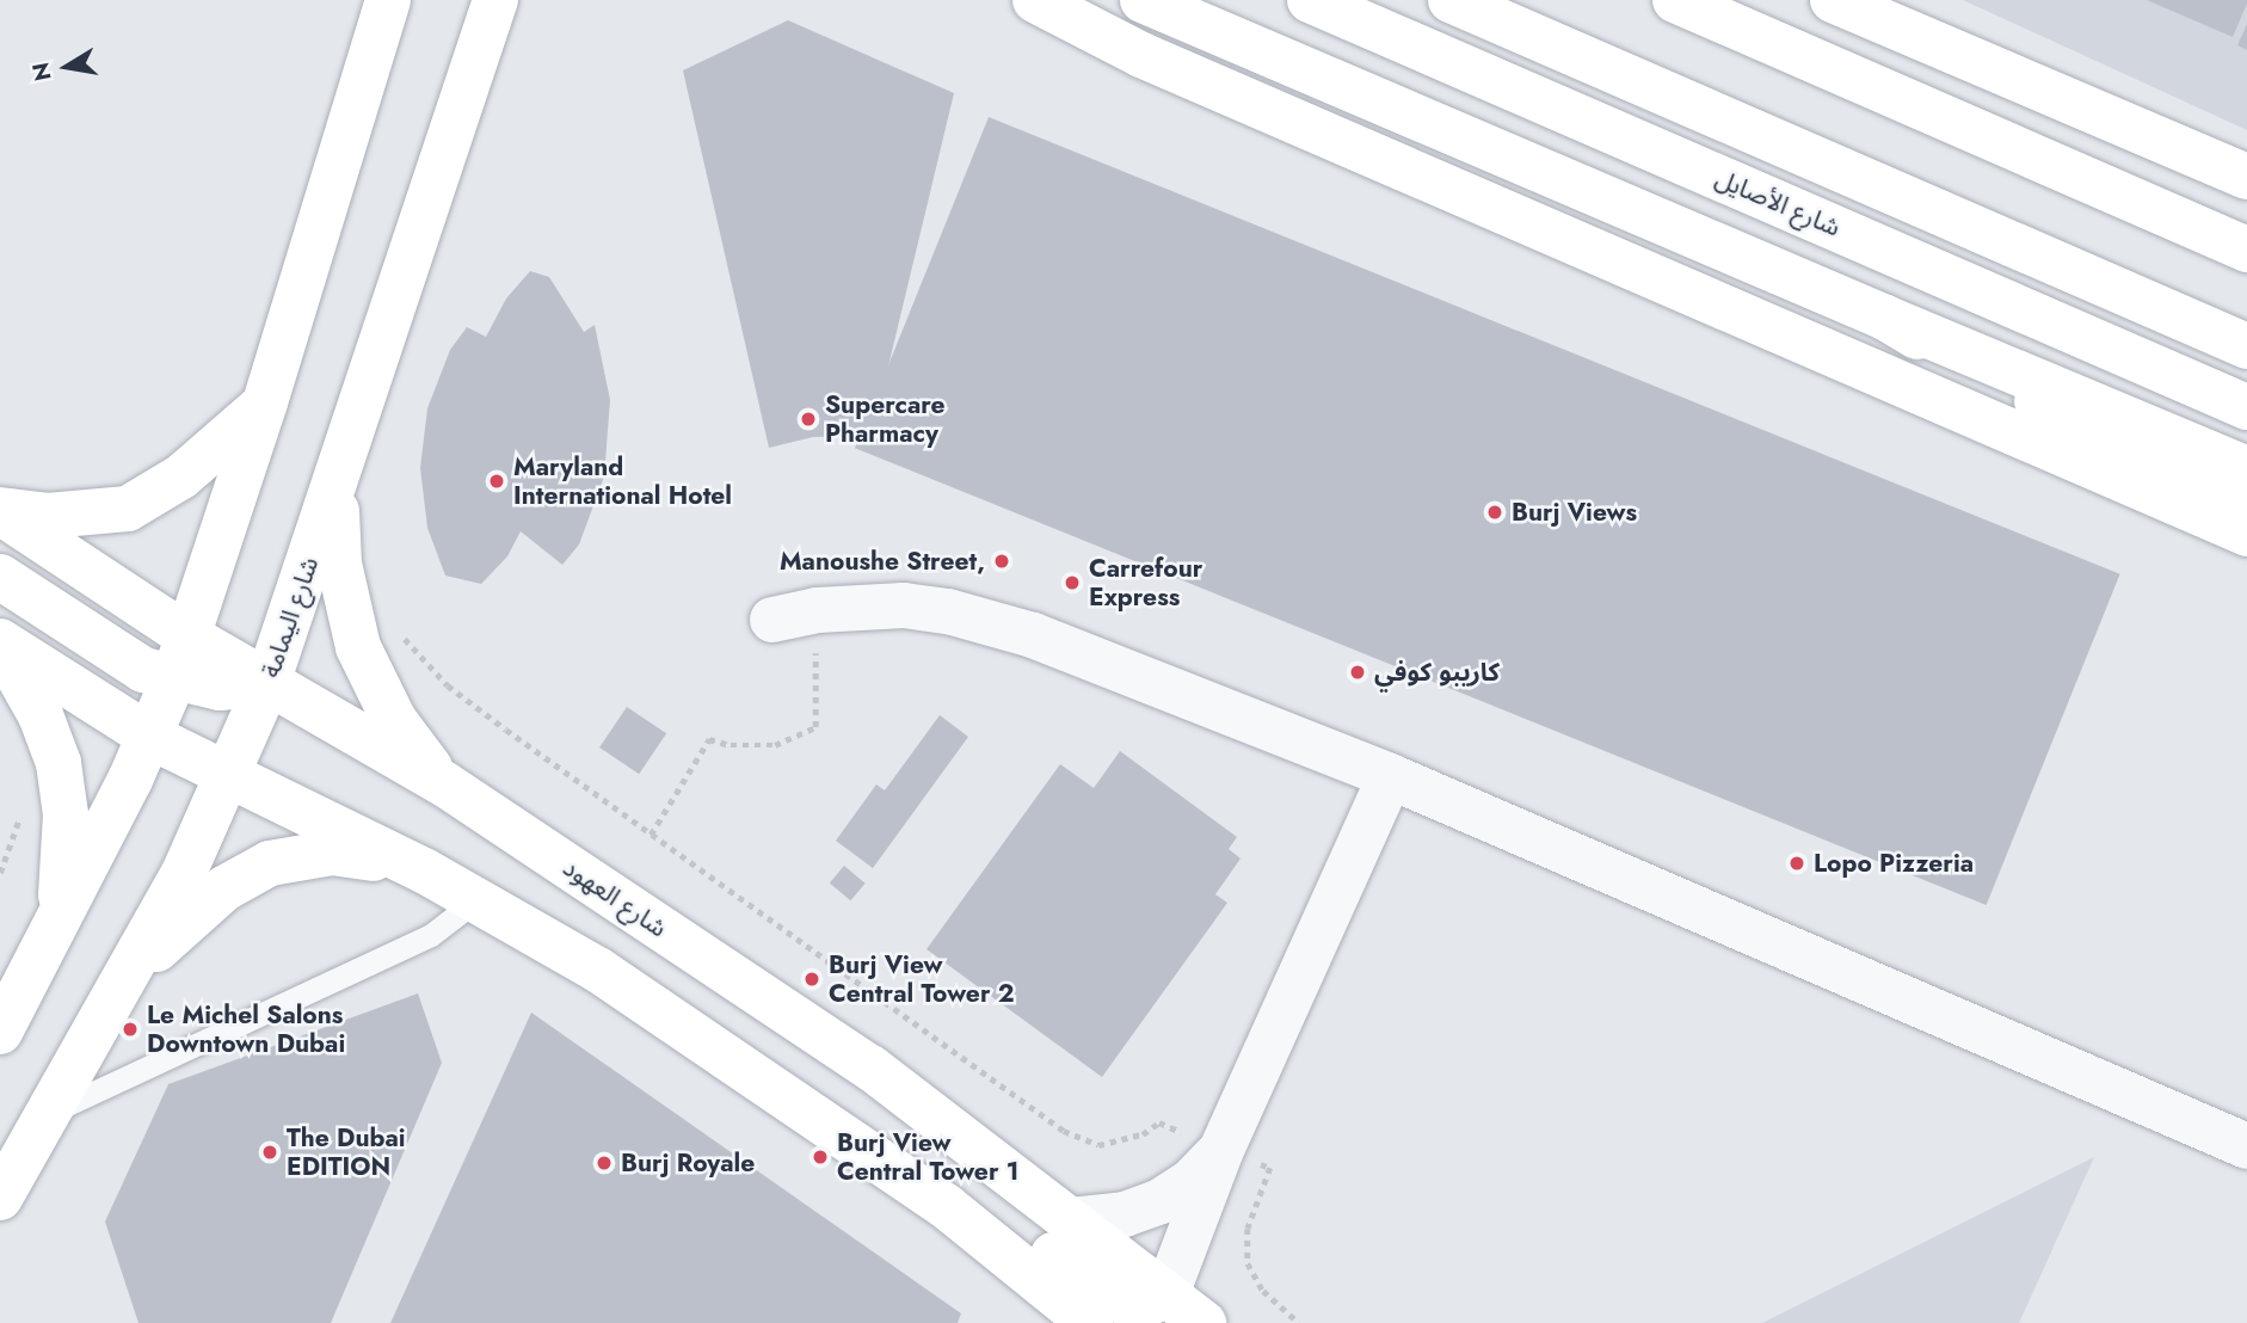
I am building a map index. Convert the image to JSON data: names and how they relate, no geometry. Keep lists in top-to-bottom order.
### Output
{
  "streets": {
    "street": ["شارع الأصايل", "شارع اليمامة", "شارع العهود"]
  },
  "crossings": [
    ["شارع اليمامة", "شارع العهود"]
  ],
  "places": [
    "Supercare Pharmacy",
    "Maryland International Hotel",
    "Burj Views",
    "Manoushe Street,",
    "Carrefour Express",
    "كاريبو كوفي",
    "Lopo Pizzeria",
    "Burj View Central Tower 2",
    "Le Michel Salons Downtown Dubai",
    "The Dubai EDITION",
    "Burj View Central Tower 1",
    "Burj Royale"
  ],
  "north": "left"
}
